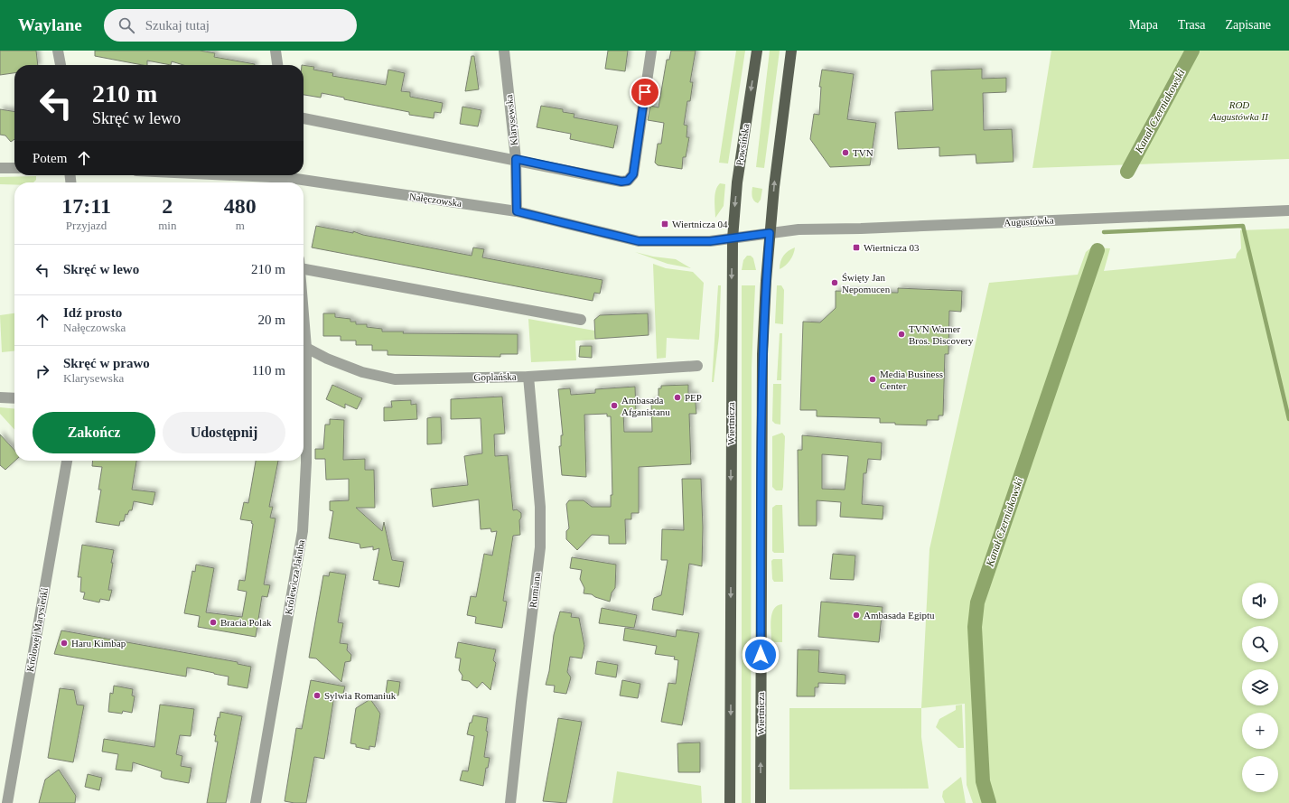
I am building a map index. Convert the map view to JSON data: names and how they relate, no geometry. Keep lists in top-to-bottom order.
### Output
{
  "streets": {
    "main road": ["Powsińska", "Wiertnicza"],
    "street": [
      "Klarysewska",
      "Nałęczowska",
      "Augustówka",
      "Goplańska",
      "Królewicza Jakuba",
      "Rumiana",
      "Królowej Marysieńki"
    ]
  },
  "crossings": [
    ["Klarysewska", "Nałęczowska"],
    ["Powsińska", "Nałęczowska"],
    ["Powsińska", "Augustówka"],
    ["Powsińska", "Wiertnicza"],
    ["Nałęczowska", "Augustówka"],
    ["Nałęczowska", "Wiertnicza"],
    ["Augustówka", "Wiertnicza"],
    ["Goplańska", "Rumiana"]
  ],
  "water": ["Kanał Czerniakowski"],
  "parks": ["ROD Augustówka II"],
  "places": {
    "other": [
      "TVN",
      "Święty Jan Nepomucen",
      "TVN Warner Bros. Discovery",
      "Media Business Center",
      "PEP",
      "Ambasada Afganistanu",
      "Ambasada Egiptu",
      "Bracia Polak",
      "Haru Kimbap",
      "Sylwia Romaniuk"
    ],
    "transit": ["Wiertnicza 04", "Wiertnicza 03"]
  },
  "page": {
    "header": "Waylane",
    "search": "Szukaj tutaj",
    "nav": ["Mapa", "Trasa", "Zapisane"],
    "turn": ["210 m", "Skręć w lewo"],
    "then": "Potem",
    "eta": [
      "17:11",
      "Przyjazd",
      "2",
      "min",
      "480",
      "m"
    ],
    "list": [
      {
        "name": "Skręć w lewo",
        "value": "210 m"
      },
      {
        "name": "Idź prosto",
        "note": "Nałęczowska",
        "value": "20 m"
      },
      {
        "name": "Skręć w prawo",
        "note": "Klarysewska",
        "value": "110 m"
      }
    ],
    "buttons": ["Zakończ", "Udostępnij"],
    "map_buttons": ["+", "−"]
  }
}
